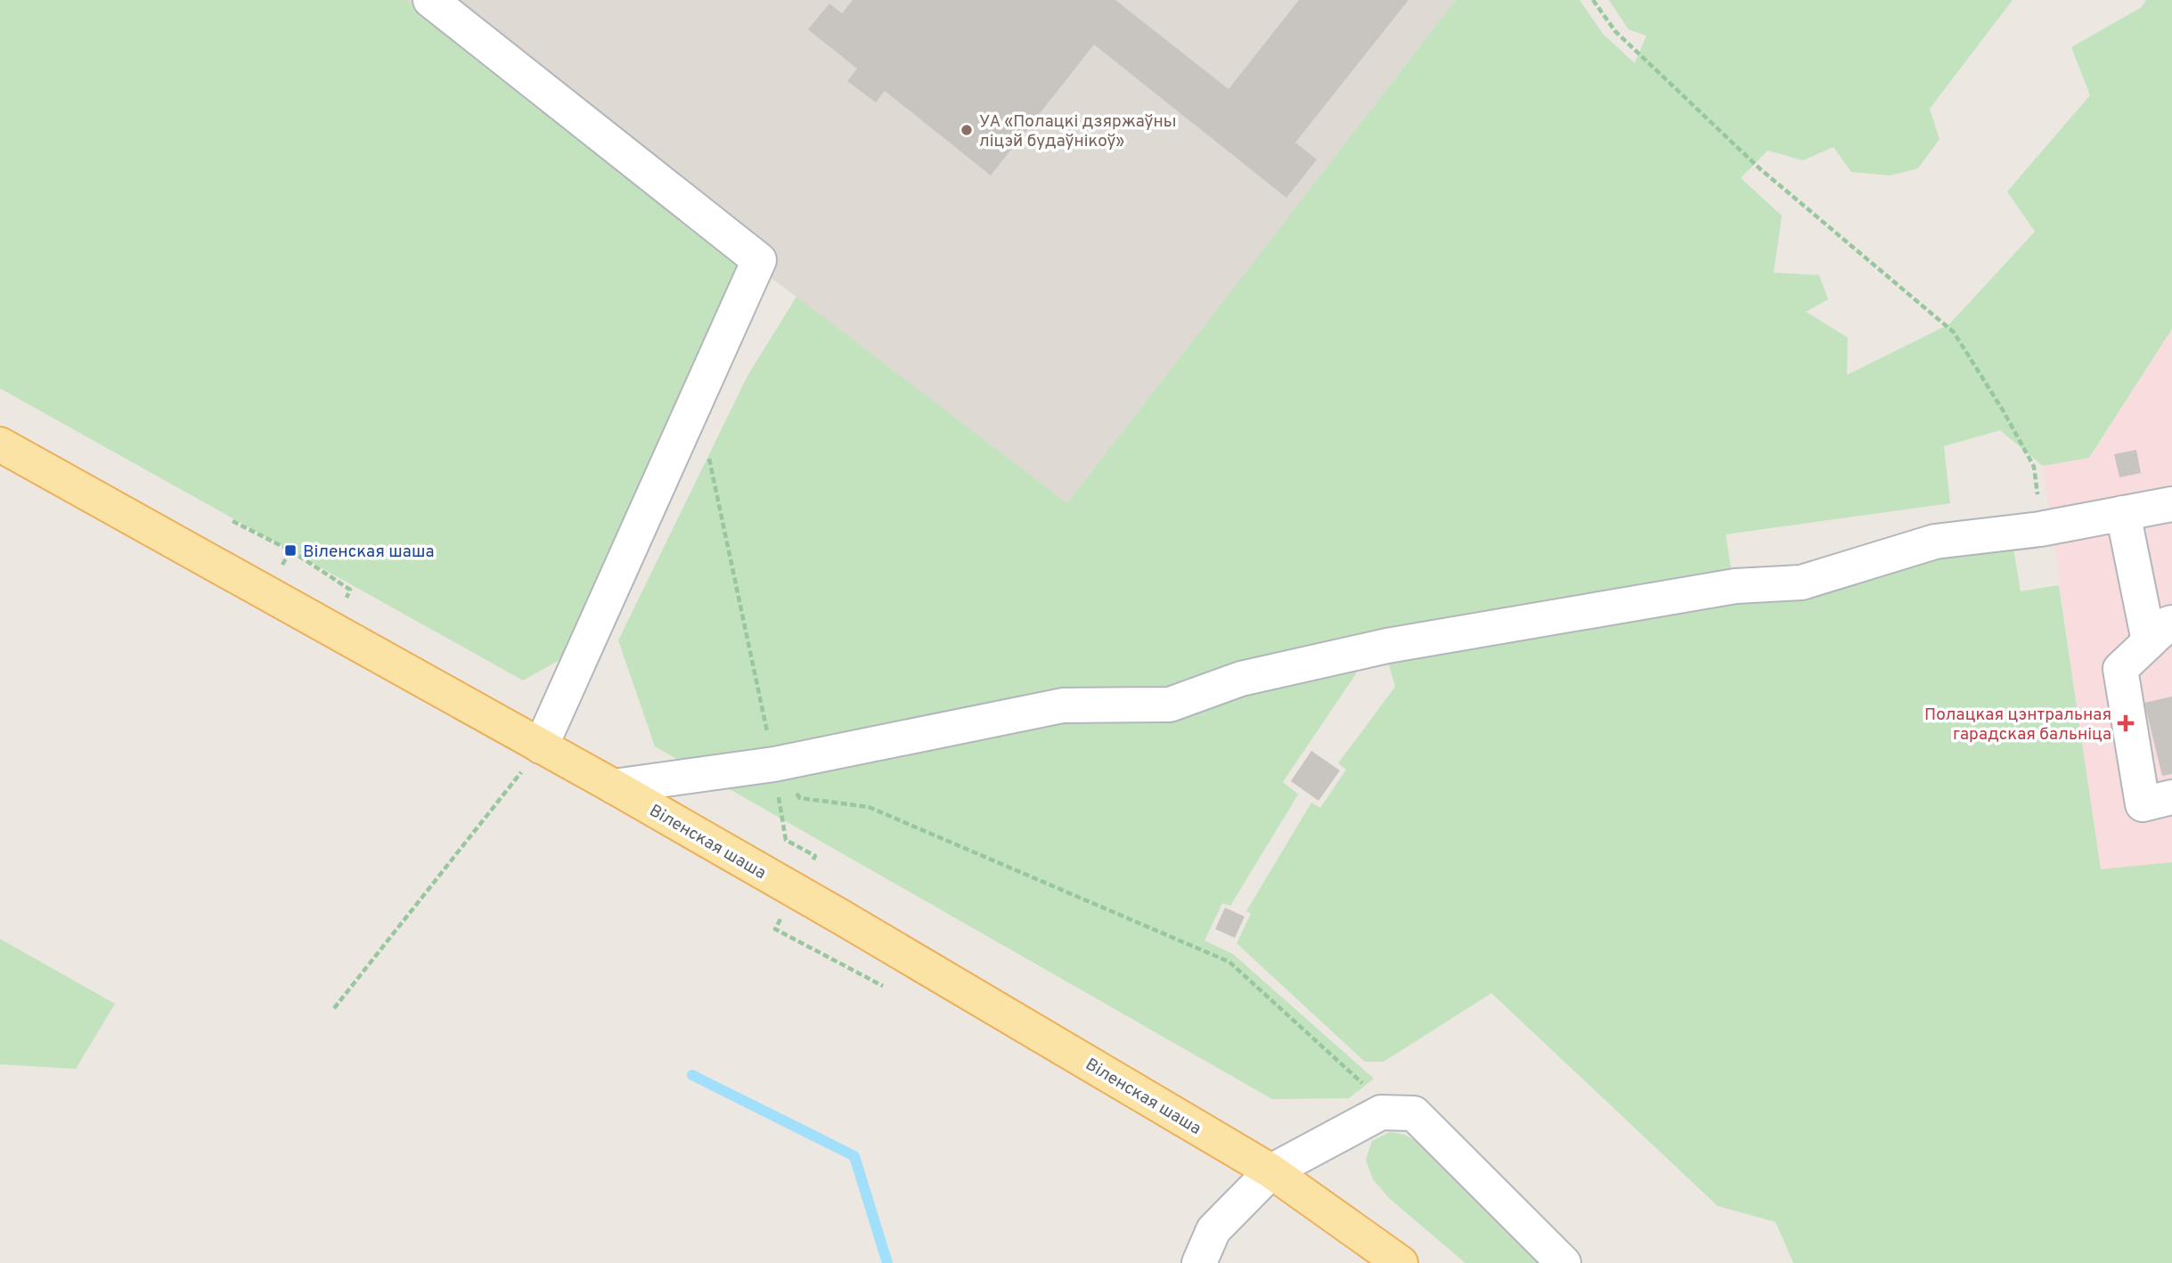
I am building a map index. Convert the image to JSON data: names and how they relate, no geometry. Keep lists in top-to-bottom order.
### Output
{
  "streets": {
    "main road": ["Віленская шаша"]
  },
  "places": {
    "other": ["УА «Полацкі дзяржаўны ліцэй будаўнікоў»"],
    "transit": ["Віленская шаша"],
    "health": ["Полацкая цэнтральная гарадская бальніца"]
  }
}
